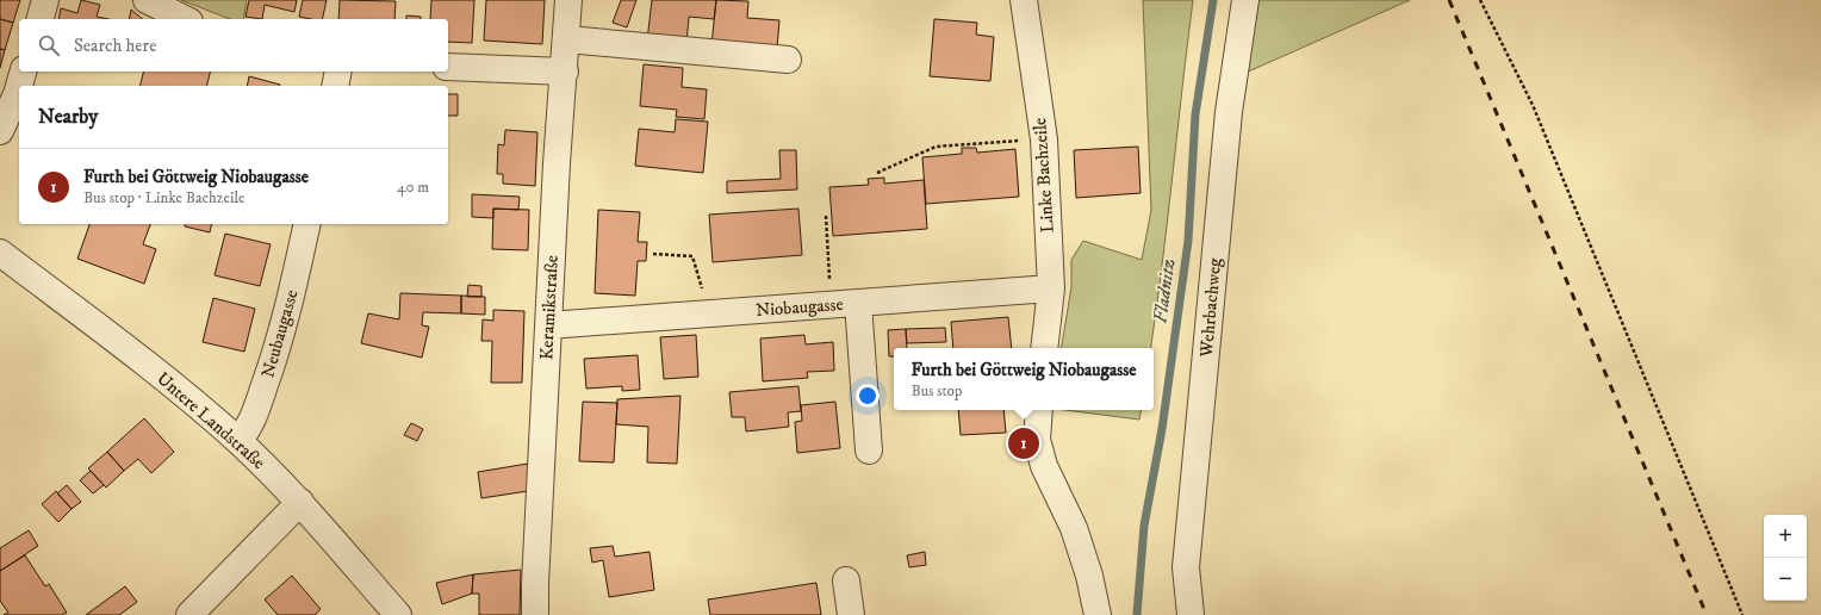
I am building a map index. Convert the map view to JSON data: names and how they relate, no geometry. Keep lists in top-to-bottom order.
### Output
{
  "streets": {
    "street": [
      "Linke Bachzeile",
      "Keramikstraße",
      "Niobaugasse",
      "Wehrbachweg",
      "Neubaugasse",
      "Untere Landstraße"
    ]
  },
  "crossings": [
    ["Linke Bachzeile", "Niobaugasse"],
    ["Keramikstraße", "Niobaugasse"],
    ["Neubaugasse", "Untere Landstraße"]
  ],
  "water": ["Fladnitz"],
  "page": {
    "search": "Search here",
    "heading": "Nearby",
    "list": [
      {
        "mark": "1",
        "name": "Furth bei Göttweig Niobaugasse",
        "note": "Bus stop · Linke Bachzeile",
        "value": "40 m"
      }
    ],
    "popup": ["Furth bei Göttweig Niobaugasse", "Bus stop"],
    "pins": "1",
    "map_buttons": ["+", "−"]
  }
}
